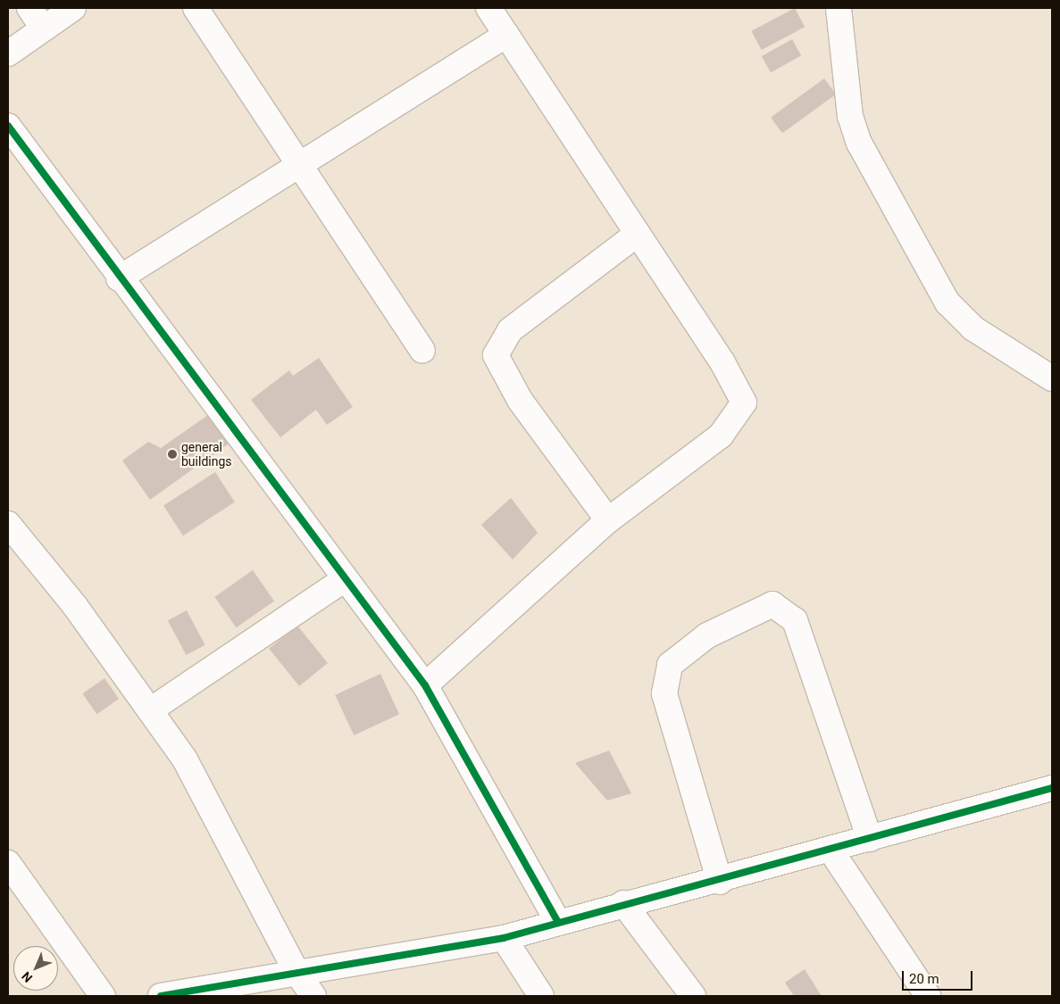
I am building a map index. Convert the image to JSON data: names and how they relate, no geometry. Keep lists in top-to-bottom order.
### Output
{
  "places": ["general buildings"],
  "scale_bar": "20 m",
  "north": "bottom left"
}
